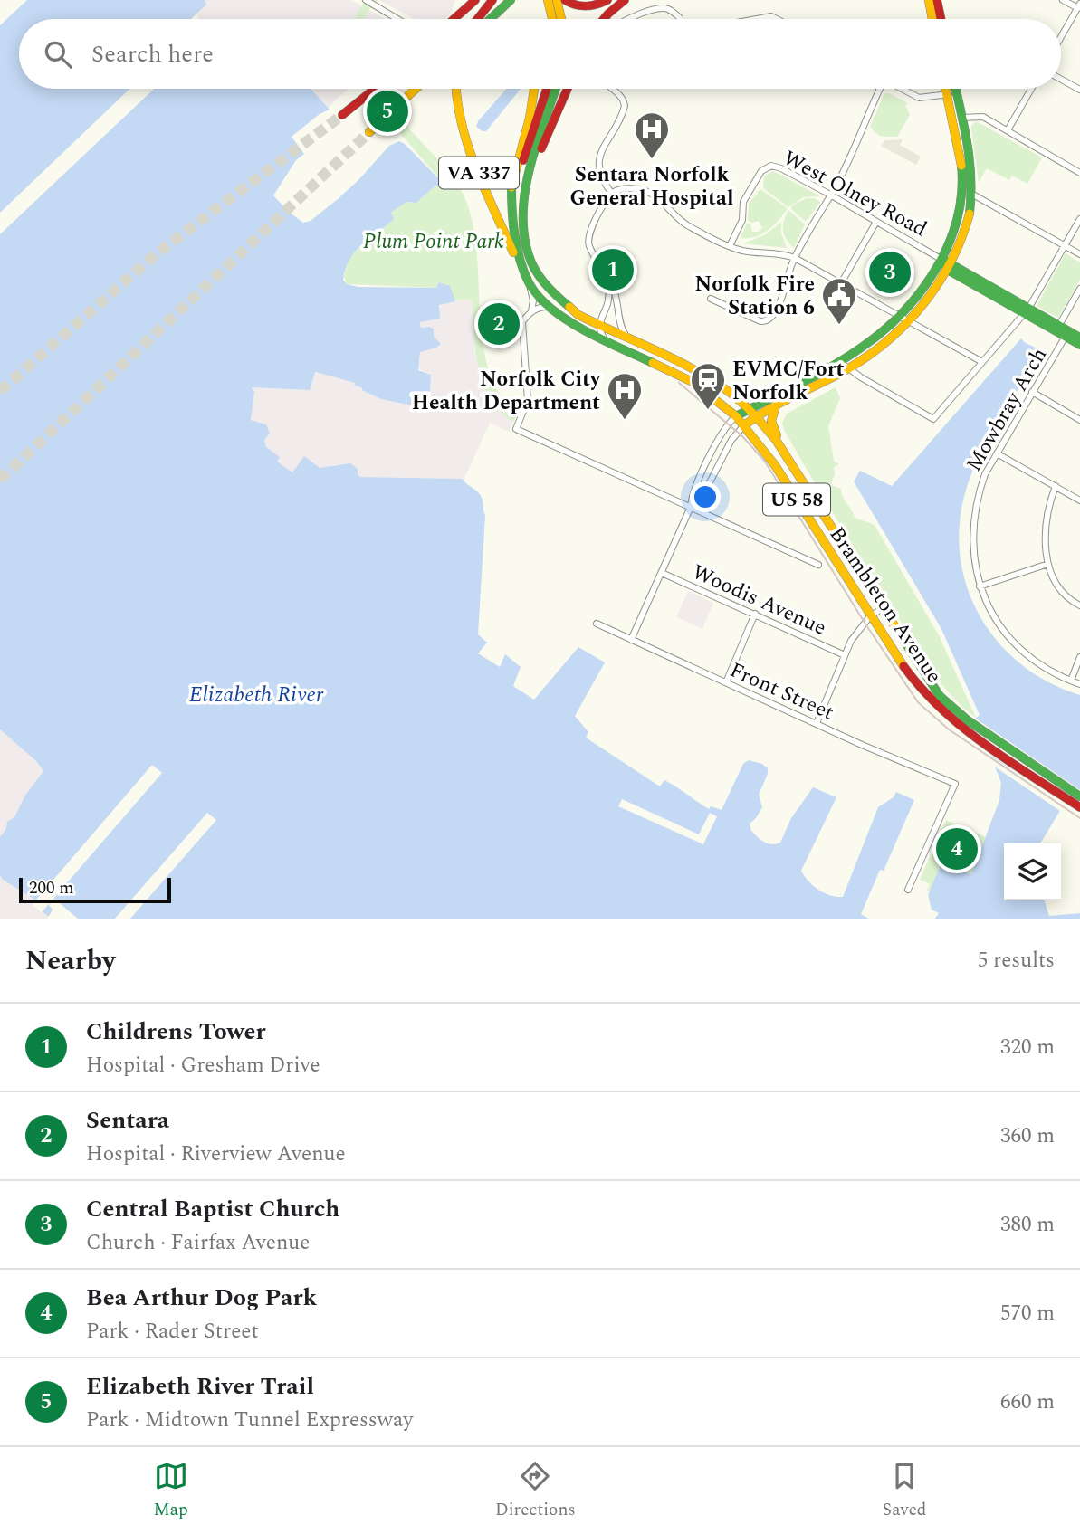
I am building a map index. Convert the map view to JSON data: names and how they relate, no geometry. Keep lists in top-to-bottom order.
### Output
{
  "streets": {
    "main road": [
      "VA 337",
      "West Olney Road",
      "US 58",
      "Brambleton Avenue"
    ],
    "street": ["Mowbray Arch", "Woodis Avenue", "Front Street"]
  },
  "crossings": [
    ["VA 337", "Brambleton Avenue"],
    ["West Olney Road", "Mowbray Arch"],
    ["US 58", "Brambleton Avenue"]
  ],
  "water": ["Elizabeth River"],
  "parks": ["Plum Point Park"],
  "places": {
    "hospital": ["Sentara Norfolk General Hospital", "Norfolk City Health Department"],
    "public building": ["Norfolk Fire Station 6"],
    "station": ["EVMC/Fort Norfolk"]
  },
  "scale_bar": "200 m",
  "page": {
    "search": "Search here",
    "pins": [
      "5",
      "1",
      "3",
      "2",
      "4"
    ],
    "scale": "200 m",
    "heading": ["Nearby", "5 results"],
    "list": [
      {
        "mark": "1",
        "name": "Childrens Tower",
        "note": "Hospital · Gresham Drive",
        "value": "320 m"
      },
      {
        "mark": "2",
        "name": "Sentara",
        "note": "Hospital · Riverview Avenue",
        "value": "360 m"
      },
      {
        "mark": "3",
        "name": "Central Baptist Church",
        "note": "Church · Fairfax Avenue",
        "value": "380 m"
      },
      {
        "mark": "4",
        "name": "Bea Arthur Dog Park",
        "note": "Park · Rader Street",
        "value": "570 m"
      },
      {
        "mark": "5",
        "name": "Elizabeth River Trail",
        "note": "Park · Midtown Tunnel Expressway",
        "value": "660 m"
      }
    ],
    "nav": ["Map", "Directions", "Saved"]
  }
}
